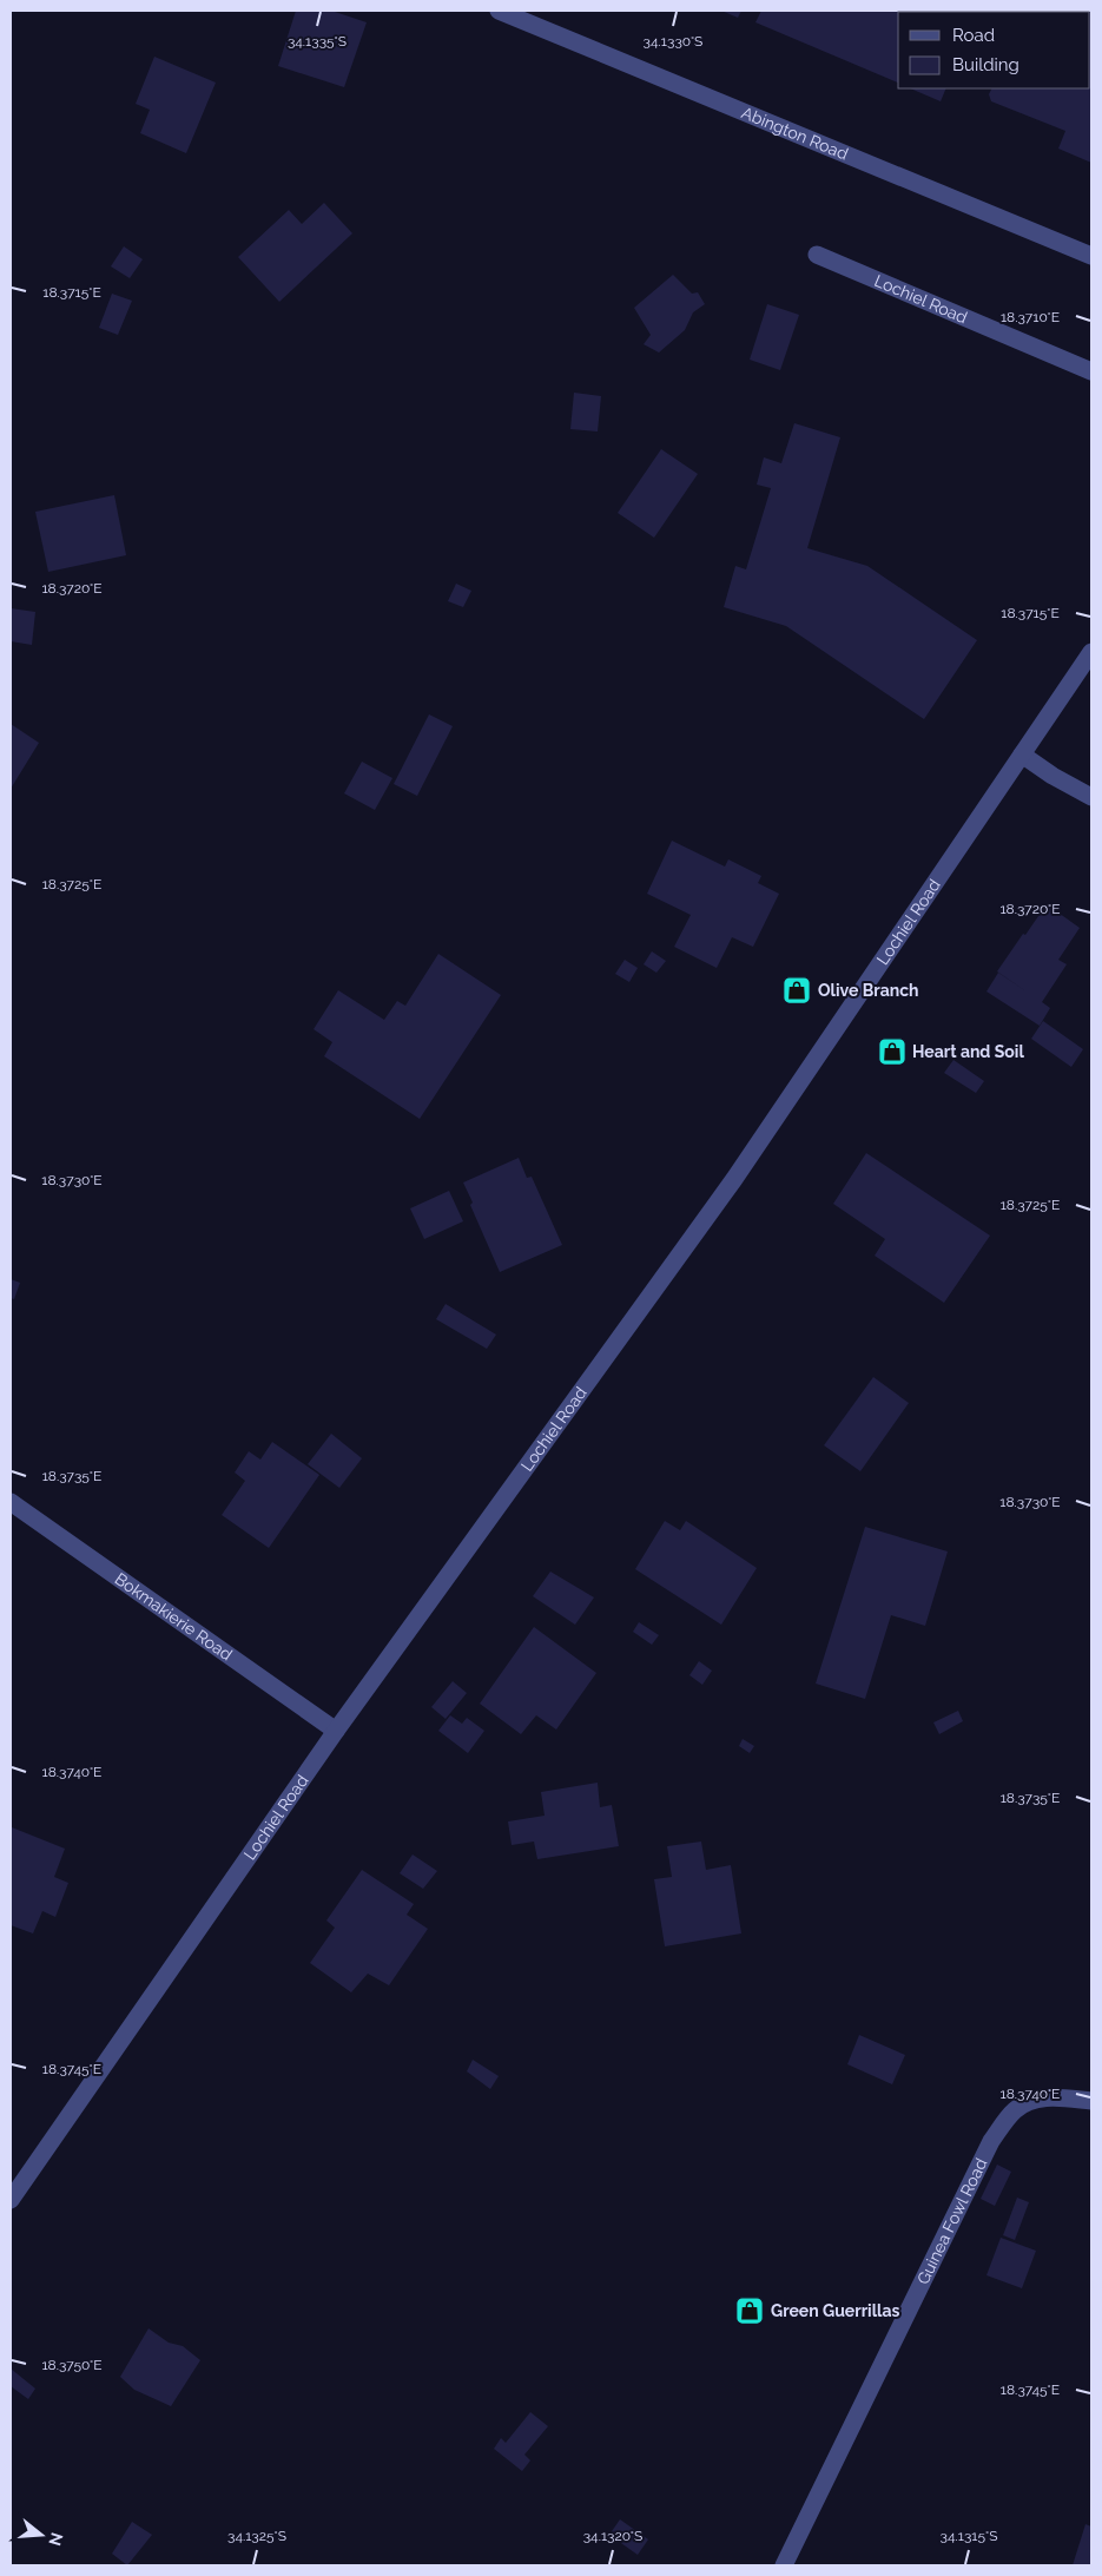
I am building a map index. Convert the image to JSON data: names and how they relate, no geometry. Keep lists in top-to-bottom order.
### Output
{
  "streets": {
    "street": [
      "Abington Road",
      "Lochiel Road",
      "Bokmakierie Road",
      "Guinea Fowl Road"
    ]
  },
  "crossings": [
    ["Lochiel Road", "Bokmakierie Road"]
  ],
  "places": {
    "shop": ["Olive Branch", "Heart and Soil", "Green Guerrillas"]
  },
  "legend": ["Road", "Building"],
  "north": "right",
  "coordinates": [
    "34.1335°S",
    "34.1330°S",
    "18.3715°E",
    "18.3710°E",
    "18.3720°E",
    "18.3725°E",
    "18.3730°E",
    "18.3735°E",
    "18.3740°E",
    "18.3745°E",
    "18.3750°E",
    "34.1325°S",
    "34.1320°S",
    "34.1315°S"
  ]
}
